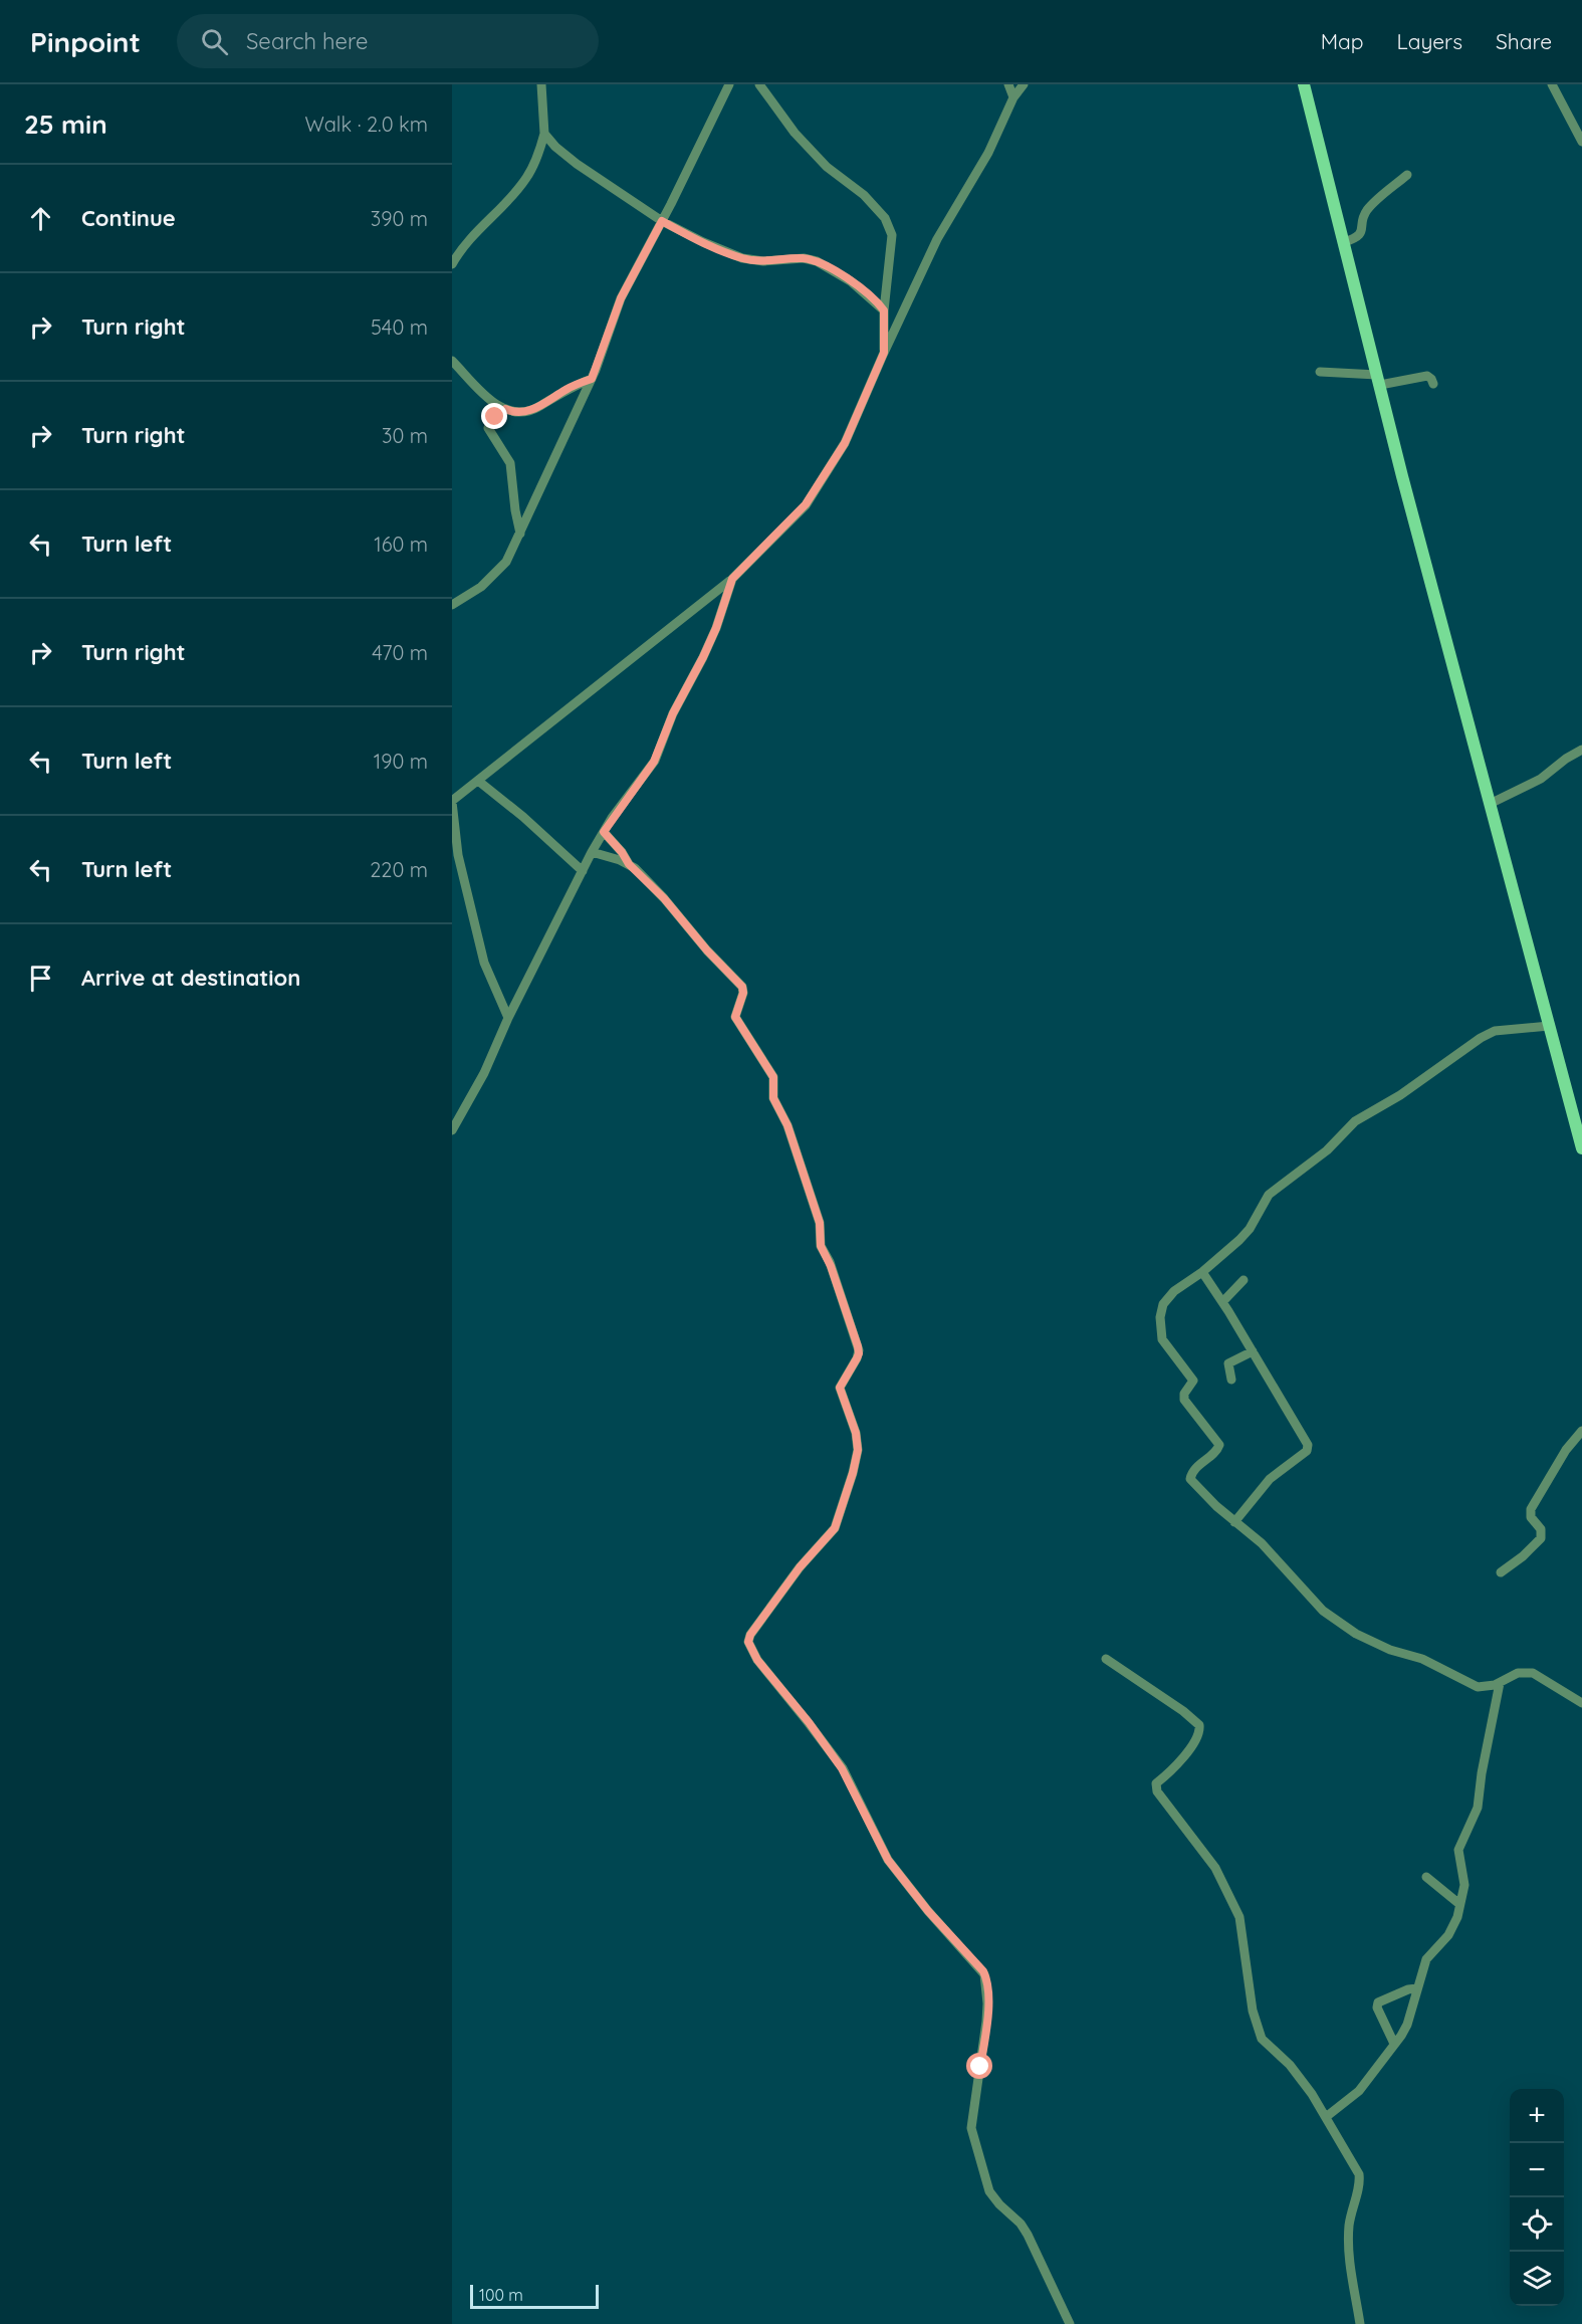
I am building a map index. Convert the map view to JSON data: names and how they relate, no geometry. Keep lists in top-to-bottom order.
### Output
{
  "scale_bar": "100 m",
  "page": {
    "header": "Pinpoint",
    "search": "Search here",
    "nav": ["Map", "Layers", "Share"],
    "heading": ["25 min", "Walk · 2.0 km"],
    "list": [
      ["Continue", "390 m"],
      ["Turn right", "540 m"],
      ["Turn right", "30 m"],
      ["Turn left", "160 m"],
      ["Turn right", "470 m"],
      ["Turn left", "190 m"],
      ["Turn left", "220 m"],
      "Arrive at destination"
    ],
    "map_buttons": ["+", "−"],
    "scale": "100 m"
  }
}
